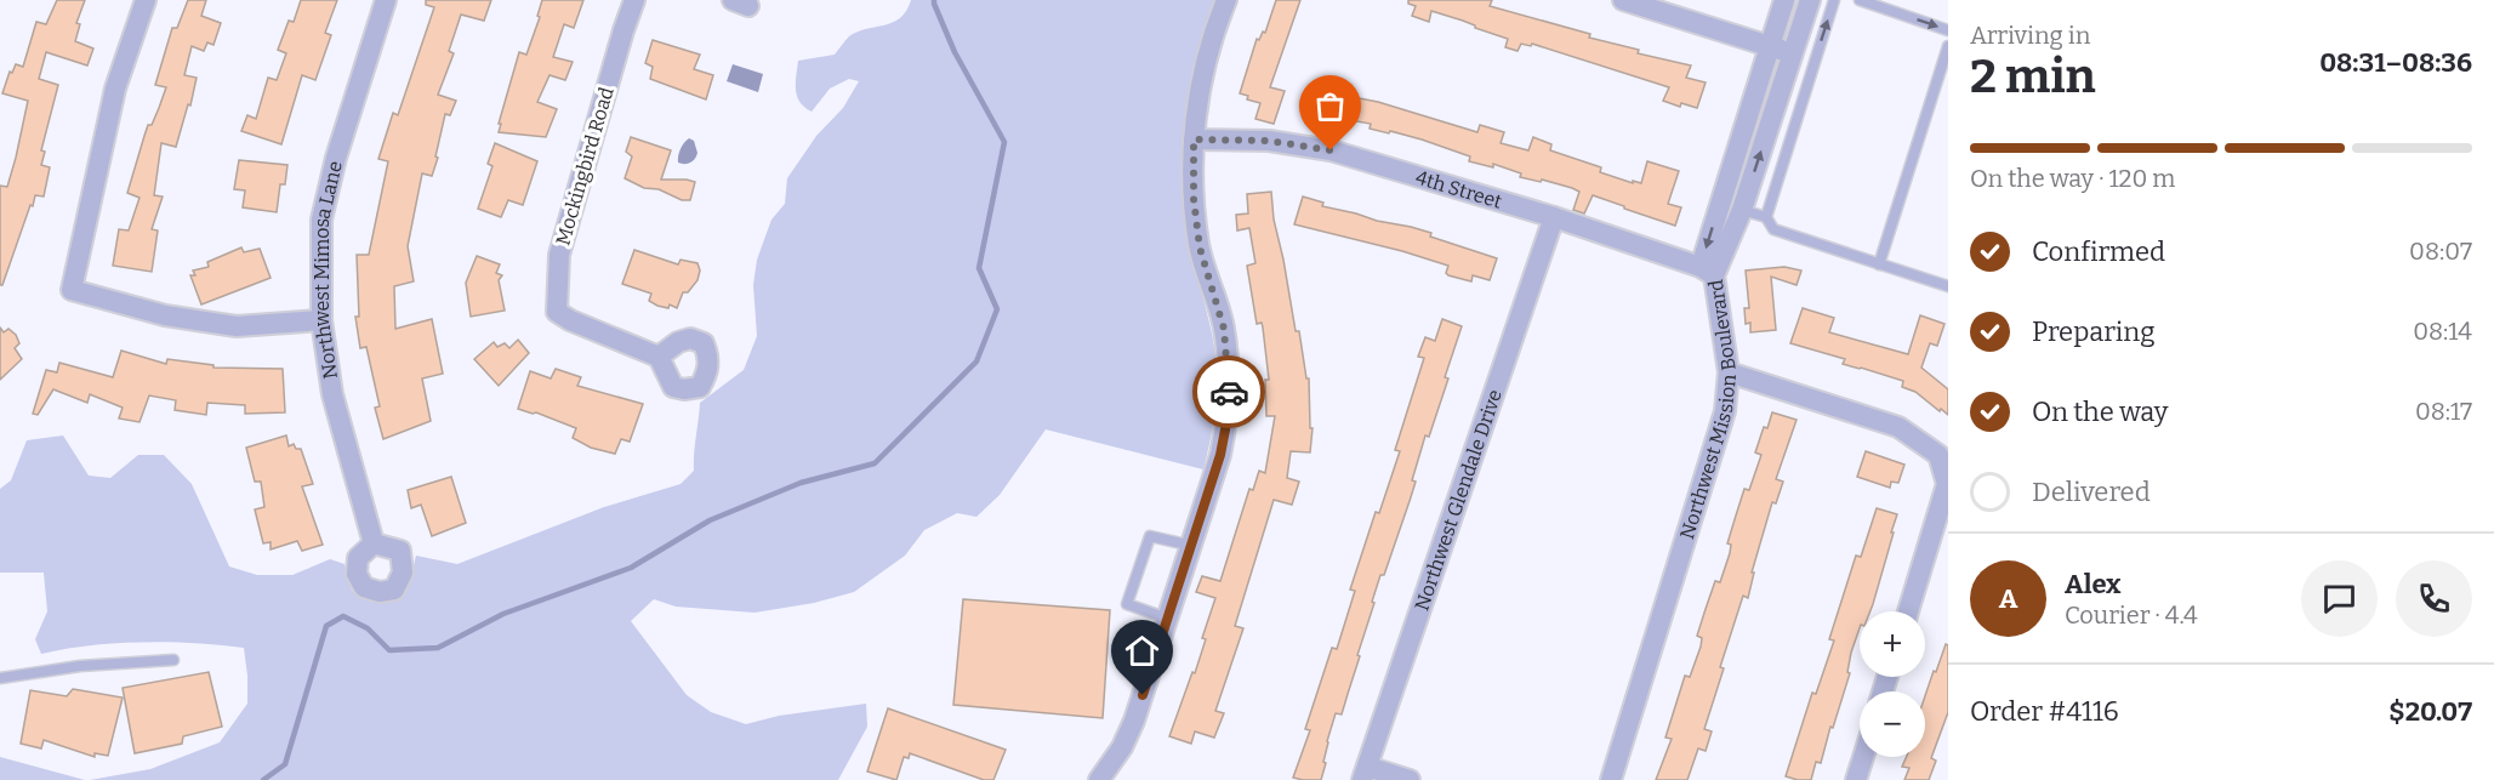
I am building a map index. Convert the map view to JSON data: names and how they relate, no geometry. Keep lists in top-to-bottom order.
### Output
{
  "streets": {
    "street": [
      "Mockingbird Road",
      "4th Street",
      "Northwest Mimosa Lane",
      "Northwest Mission Boulevard",
      "Northwest Glendale Drive"
    ]
  },
  "crossings": [
    ["4th Street", "Northwest Mission Boulevard"],
    ["4th Street", "Northwest Glendale Drive"]
  ],
  "page": {
    "heading": ["2 min", "Arriving in", "08:31–08:36"],
    "panel": [
      "Alex",
      "Courier · 4.4",
      "Order #4116",
      "$20.07"
    ],
    "bar": "On the way · 120 m",
    "list": [
      ["Confirmed", "08:07"],
      ["Preparing", "08:14"],
      ["On the way", "08:17"],
      "Delivered"
    ],
    "round": "A",
    "map_buttons": ["+", "−"]
  }
}
